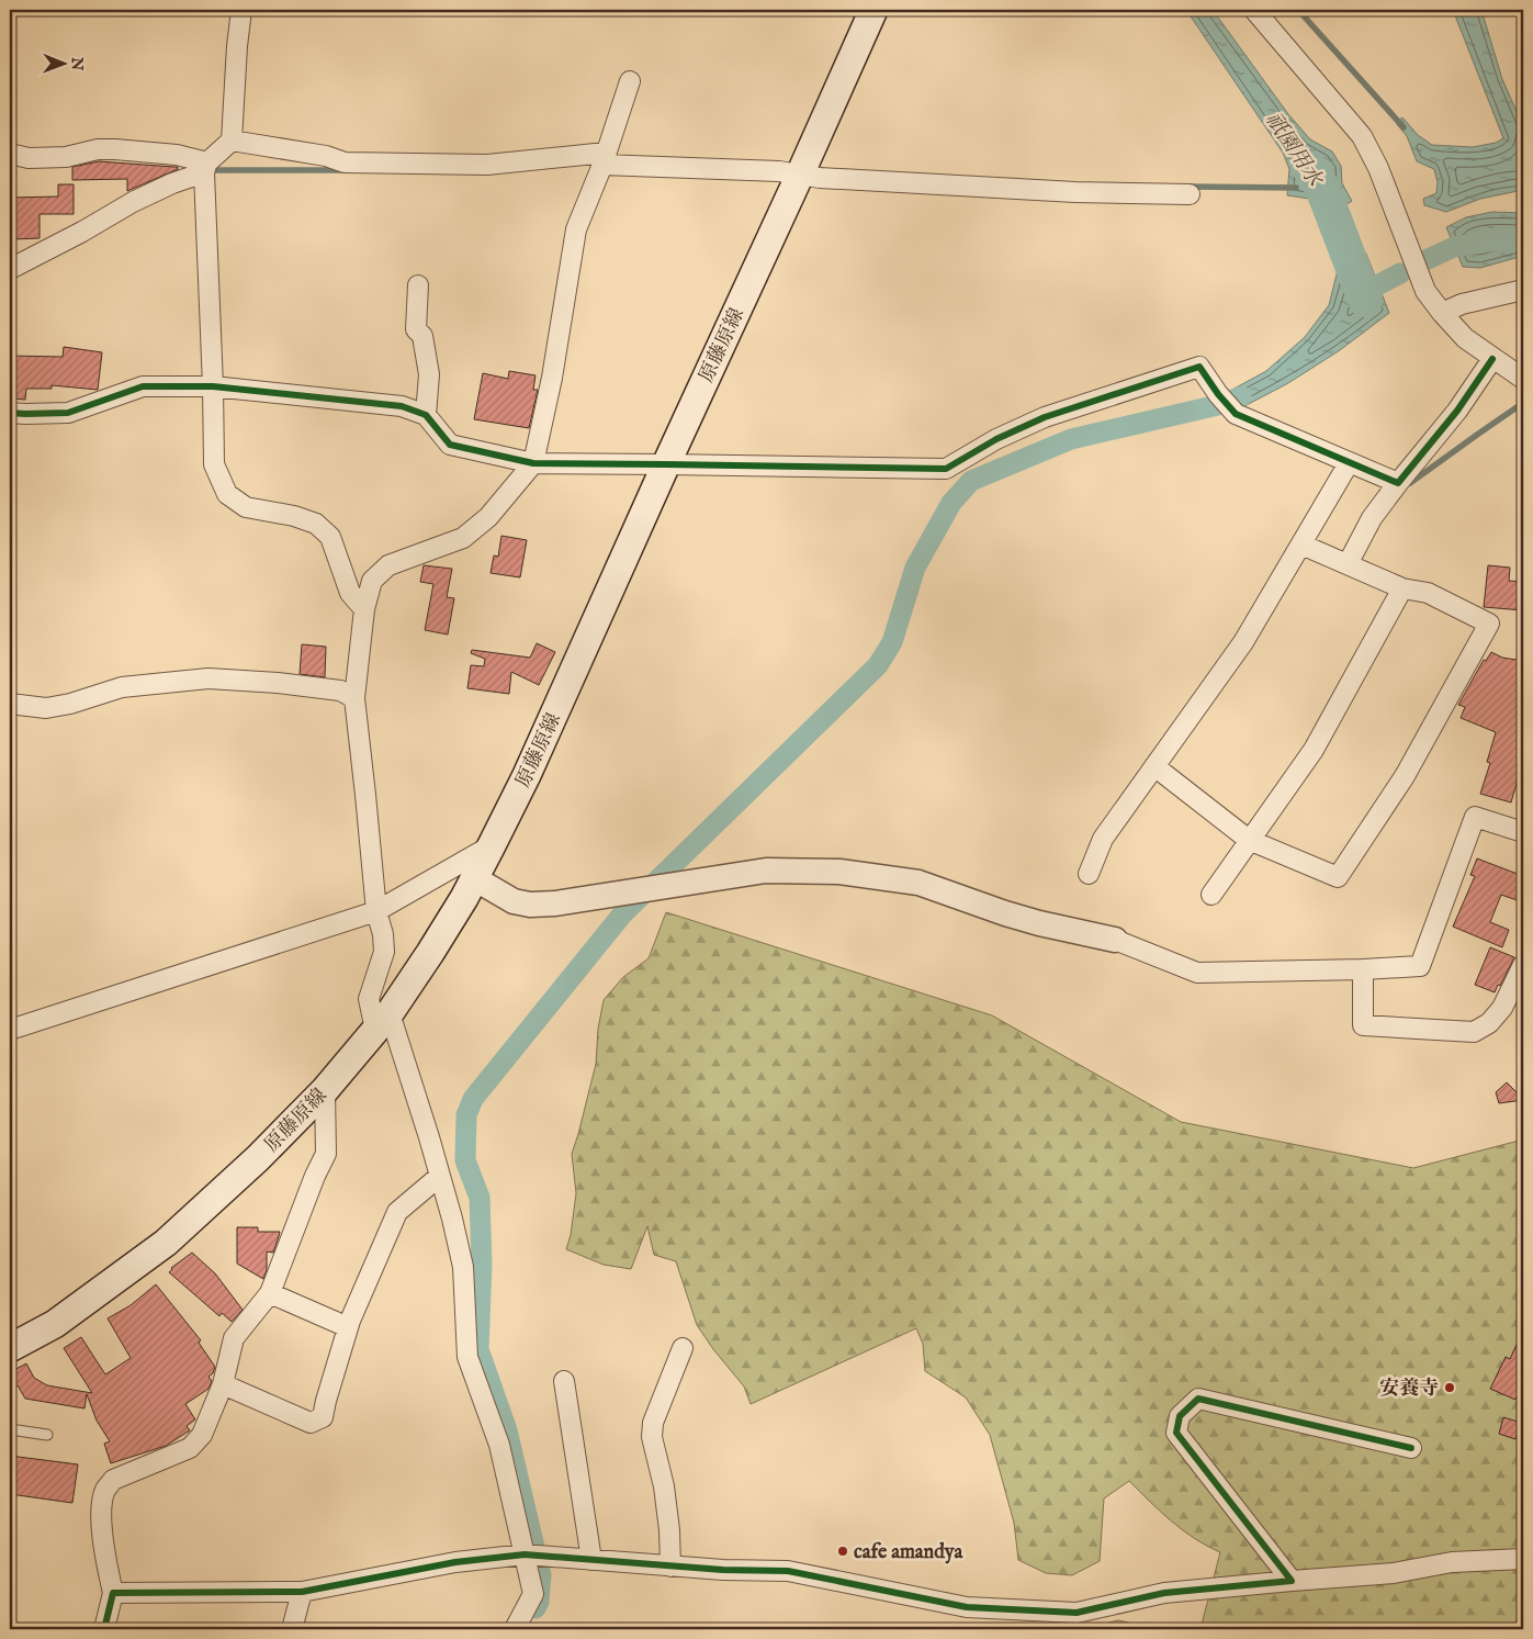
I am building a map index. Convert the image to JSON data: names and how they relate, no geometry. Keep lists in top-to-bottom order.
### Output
{
  "streets": {
    "main road": ["原藤原線"]
  },
  "water": ["祇園用水"],
  "places": ["安養寺", "cafe amandya"],
  "north": "right"
}
